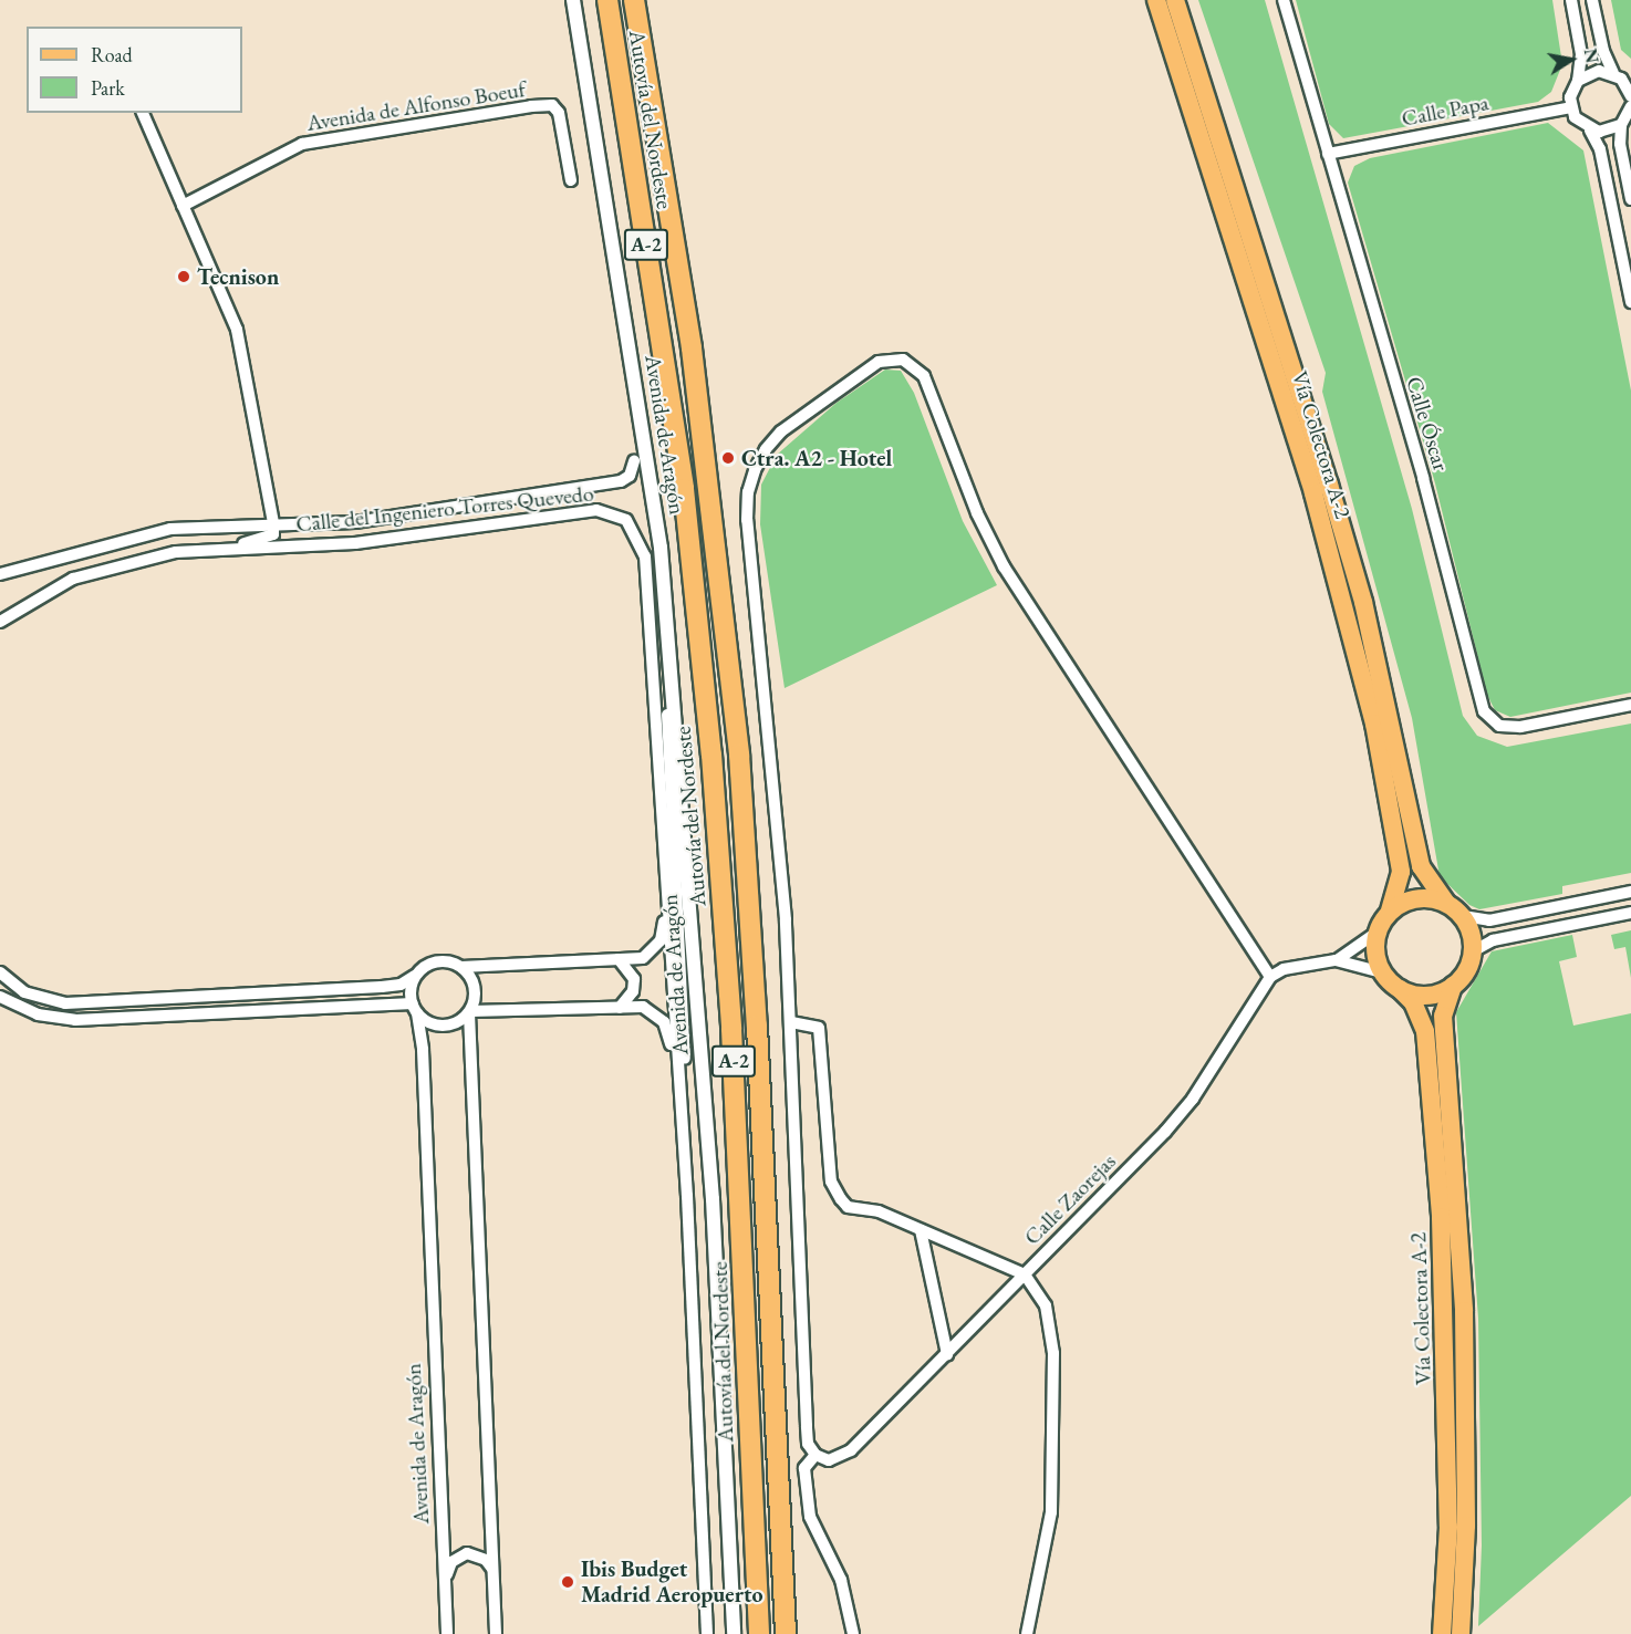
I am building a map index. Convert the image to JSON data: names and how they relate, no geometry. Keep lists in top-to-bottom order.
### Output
{
  "streets": {
    "highway": ["Autovía del Nordeste", "A-2"],
    "main road": ["Vía Colectora A-2"],
    "street": [
      "Avenida de Alfonso Boeuf",
      "Calle Papa",
      "Calle Óscar",
      "Avenida de Aragón",
      "Calle del Ingeniero Torres Quevedo",
      "Calle Zaorejas"
    ]
  },
  "crossings": [
    ["Calle Papa", "Calle Óscar"]
  ],
  "places": ["Tecnison", "Ctra. A2 - Hotel", "Ibis Budget Madrid Aeropuerto"],
  "legend": ["Road", "Park"],
  "north": "right"
}
